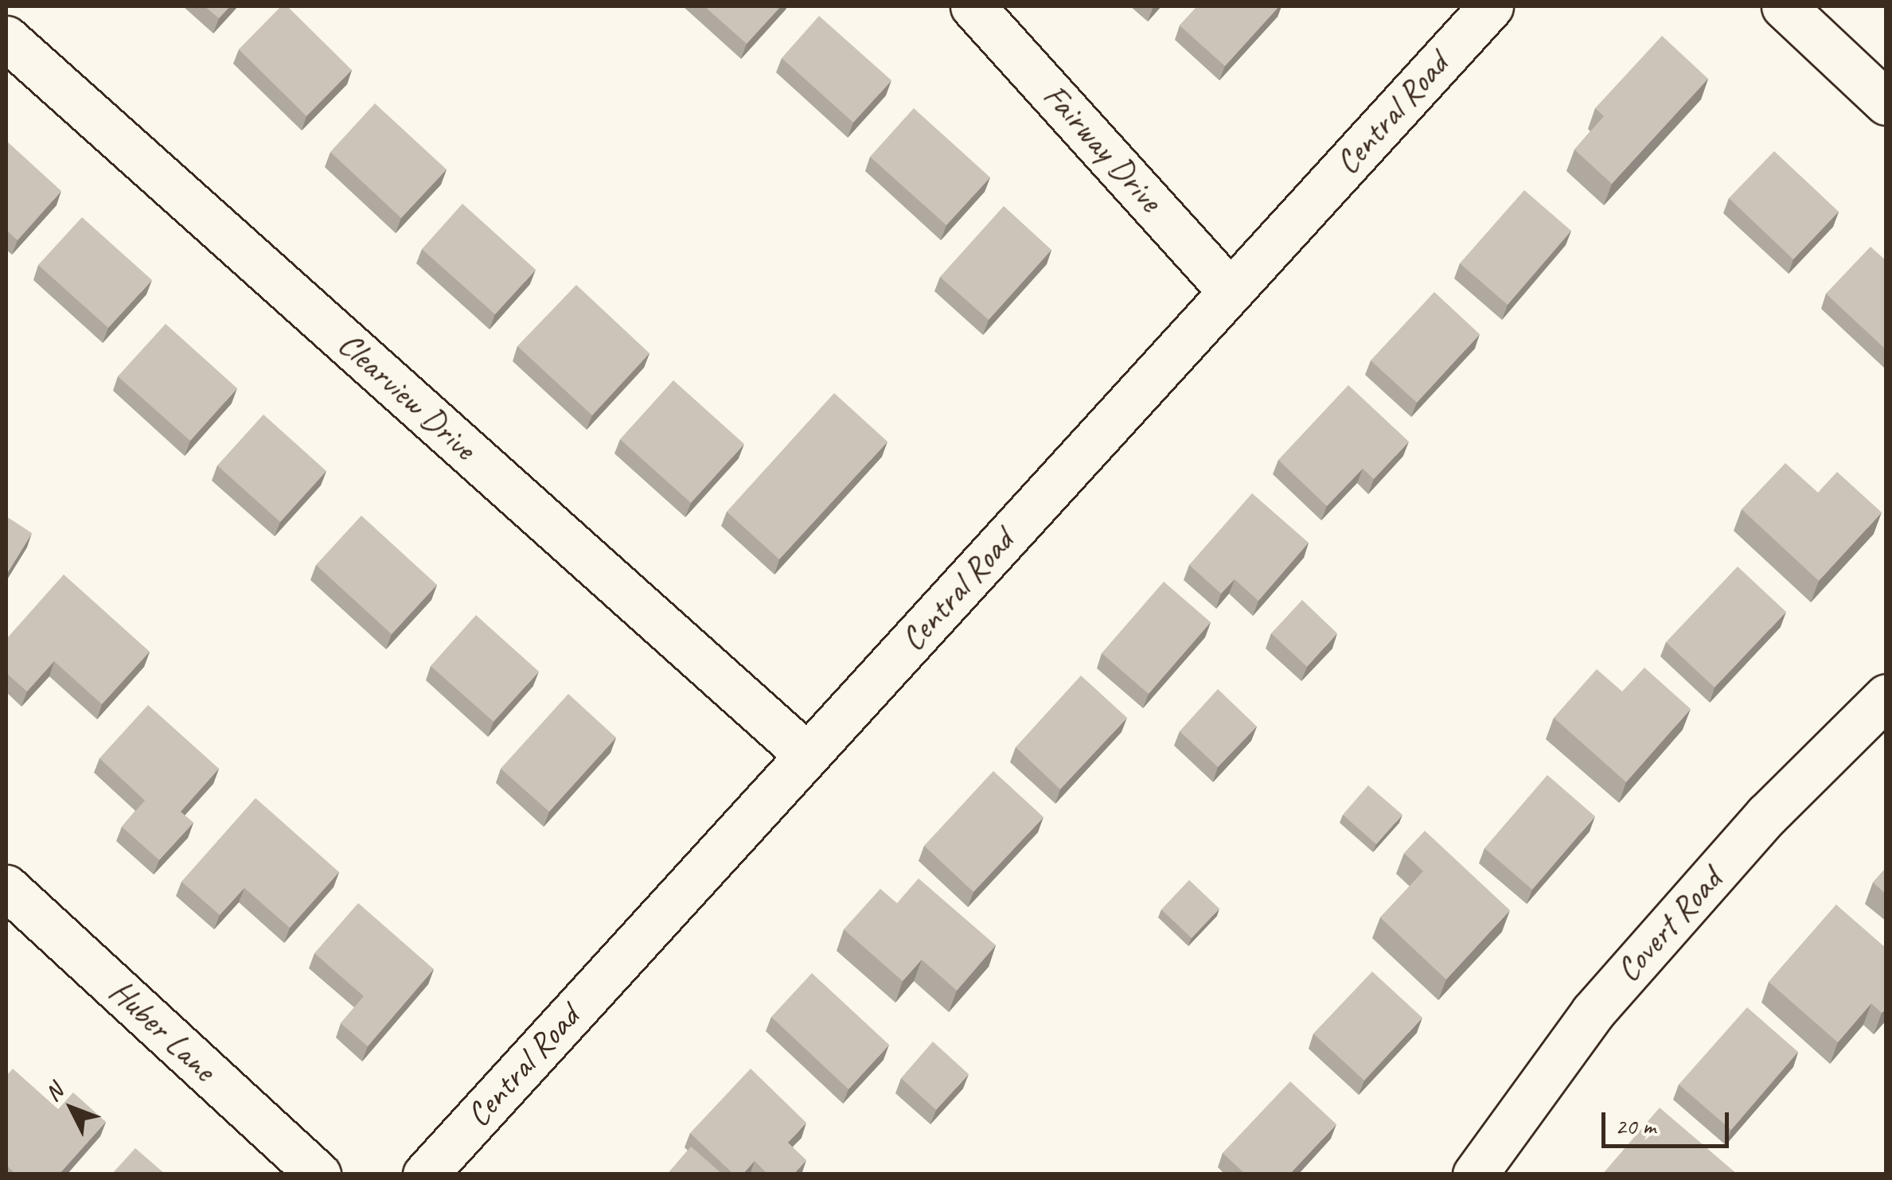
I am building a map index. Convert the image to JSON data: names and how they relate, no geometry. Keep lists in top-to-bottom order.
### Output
{
  "streets": {
    "street": [
      "Central Road",
      "Fairway Drive",
      "Clearview Drive",
      "Covert Road",
      "Huber Lane"
    ]
  },
  "crossings": [
    ["Central Road", "Fairway Drive"],
    ["Central Road", "Clearview Drive"]
  ],
  "scale_bar": "20 m",
  "north": "top left"
}
